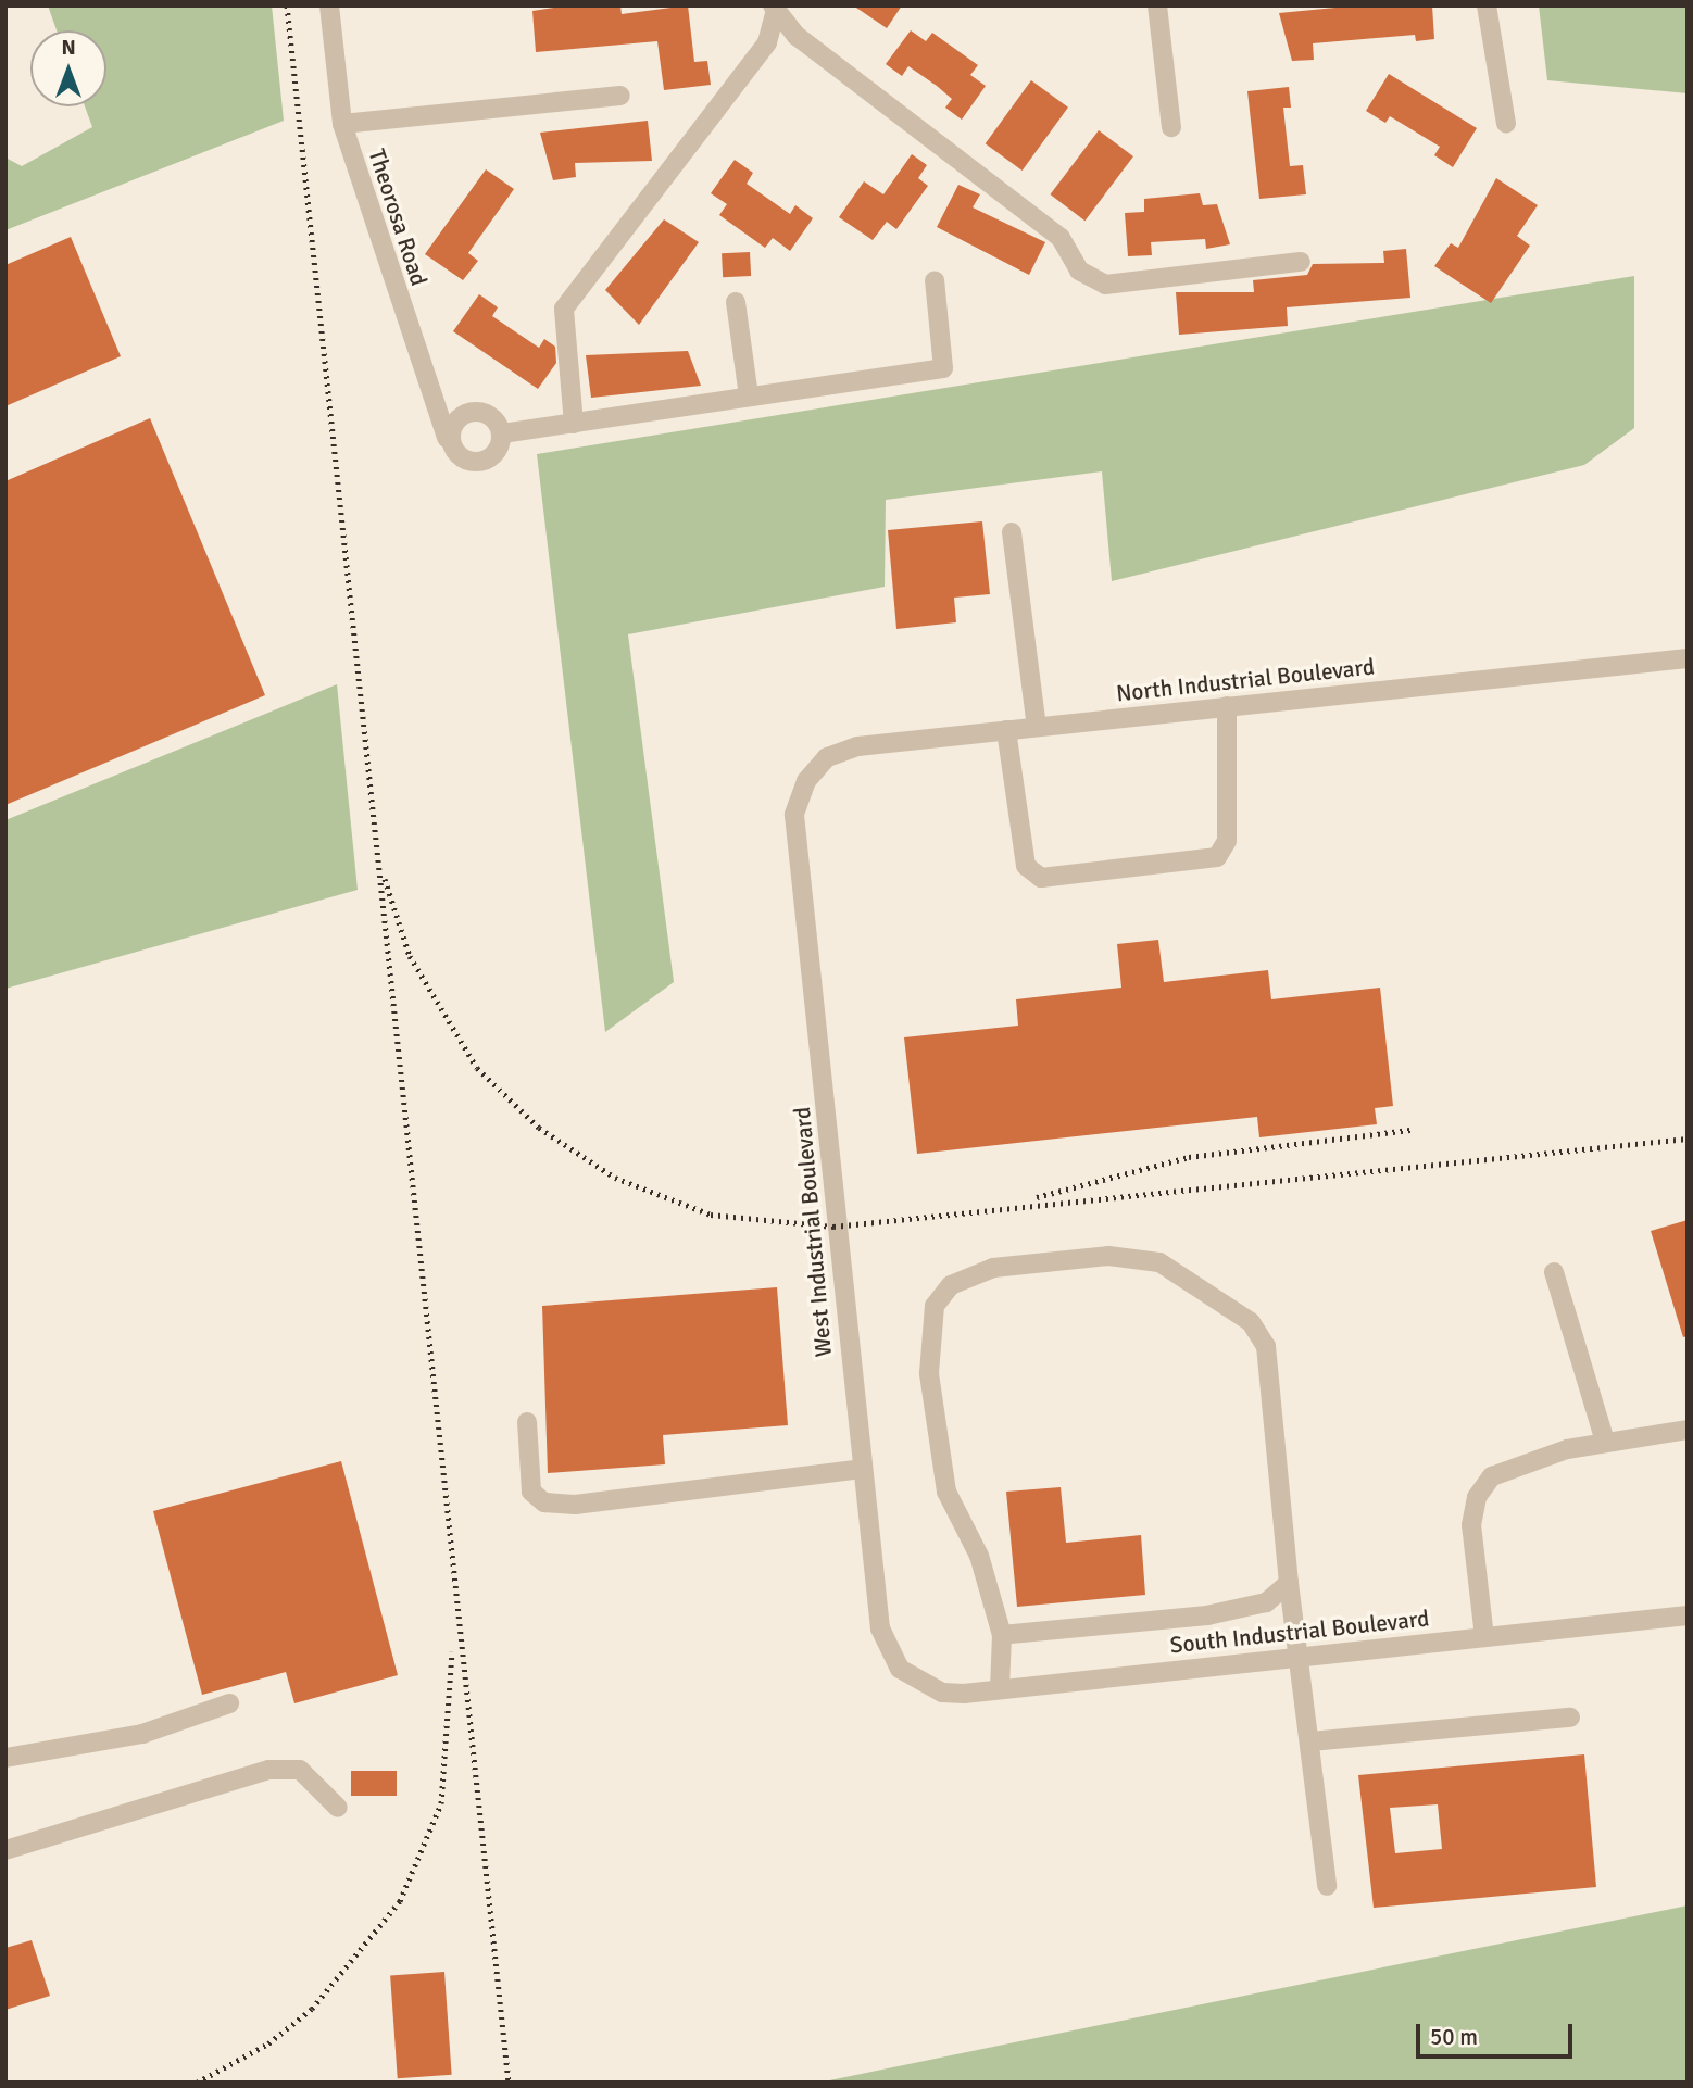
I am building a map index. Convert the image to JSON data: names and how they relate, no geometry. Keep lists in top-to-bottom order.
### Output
{
  "streets": {
    "street": [
      "Theorosa Road",
      "North Industrial Boulevard",
      "West Industrial Boulevard",
      "South Industrial Boulevard"
    ]
  },
  "crossings": [
    ["North Industrial Boulevard", "West Industrial Boulevard"],
    ["West Industrial Boulevard", "South Industrial Boulevard"]
  ],
  "scale_bar": "50 m",
  "north": "top"
}
